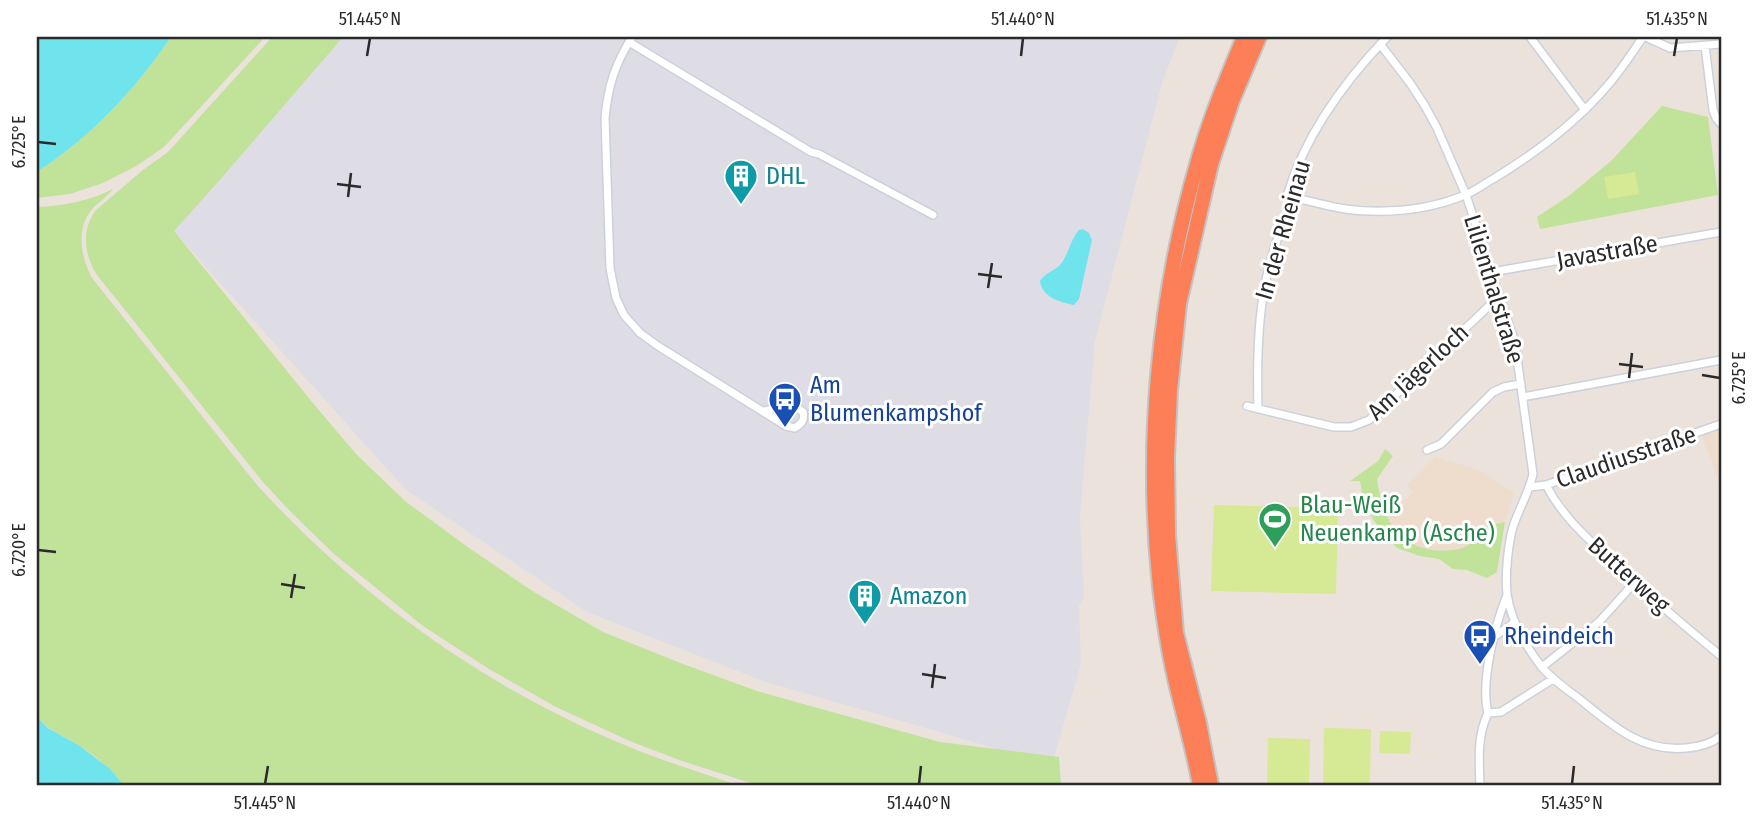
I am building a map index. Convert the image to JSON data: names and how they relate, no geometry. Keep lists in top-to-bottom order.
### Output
{
  "streets": {
    "street": [
      "In der Rheinau",
      "Javastraße",
      "Lilienthalstraße",
      "Am Jägerloch",
      "Claudiusstraße",
      "Butterweg"
    ]
  },
  "crossings": [
    ["In der Rheinau", "Lilienthalstraße"],
    ["In der Rheinau", "Am Jägerloch"],
    ["Javastraße", "Lilienthalstraße"],
    ["Lilienthalstraße", "Am Jägerloch"],
    ["Lilienthalstraße", "Claudiusstraße"],
    ["Claudiusstraße", "Butterweg"]
  ],
  "places": {
    "building": ["DHL", "Amazon"],
    "bus stop": ["Am Blumenkampshof", "Rheindeich"],
    "sports": ["Blau-Weiß Neuenkamp (Asche)"]
  },
  "coordinates": [
    "51.445°N",
    "51.440°N",
    "51.435°N",
    "6.725°E",
    "6.720°E"
  ]
}
